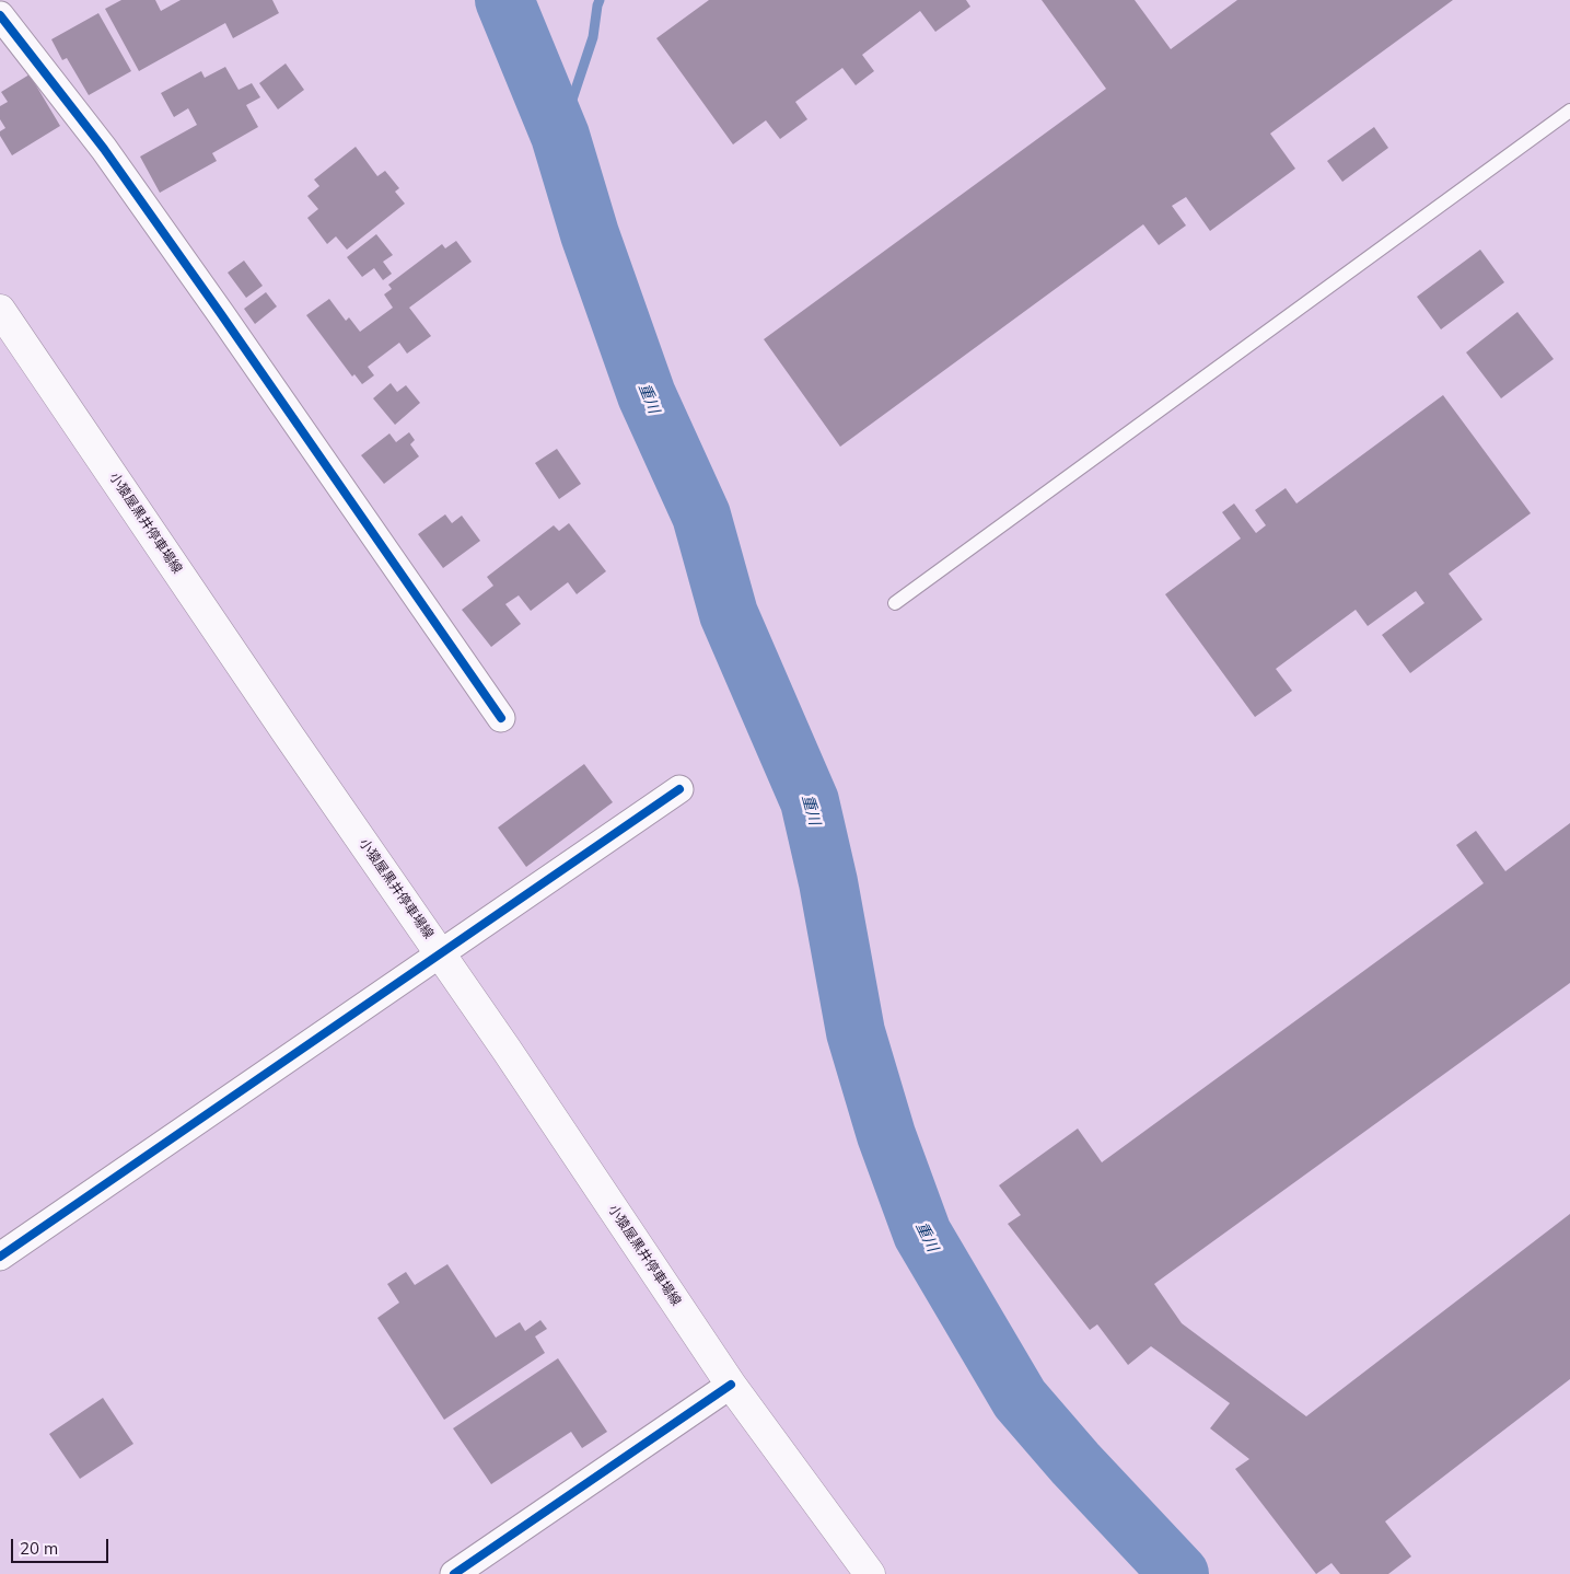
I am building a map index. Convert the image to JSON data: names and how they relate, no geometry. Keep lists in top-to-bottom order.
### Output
{
  "streets": {
    "main road": ["小猿屋黒井停車場線"]
  },
  "water": ["重川"],
  "scale_bar": "20 m"
}
